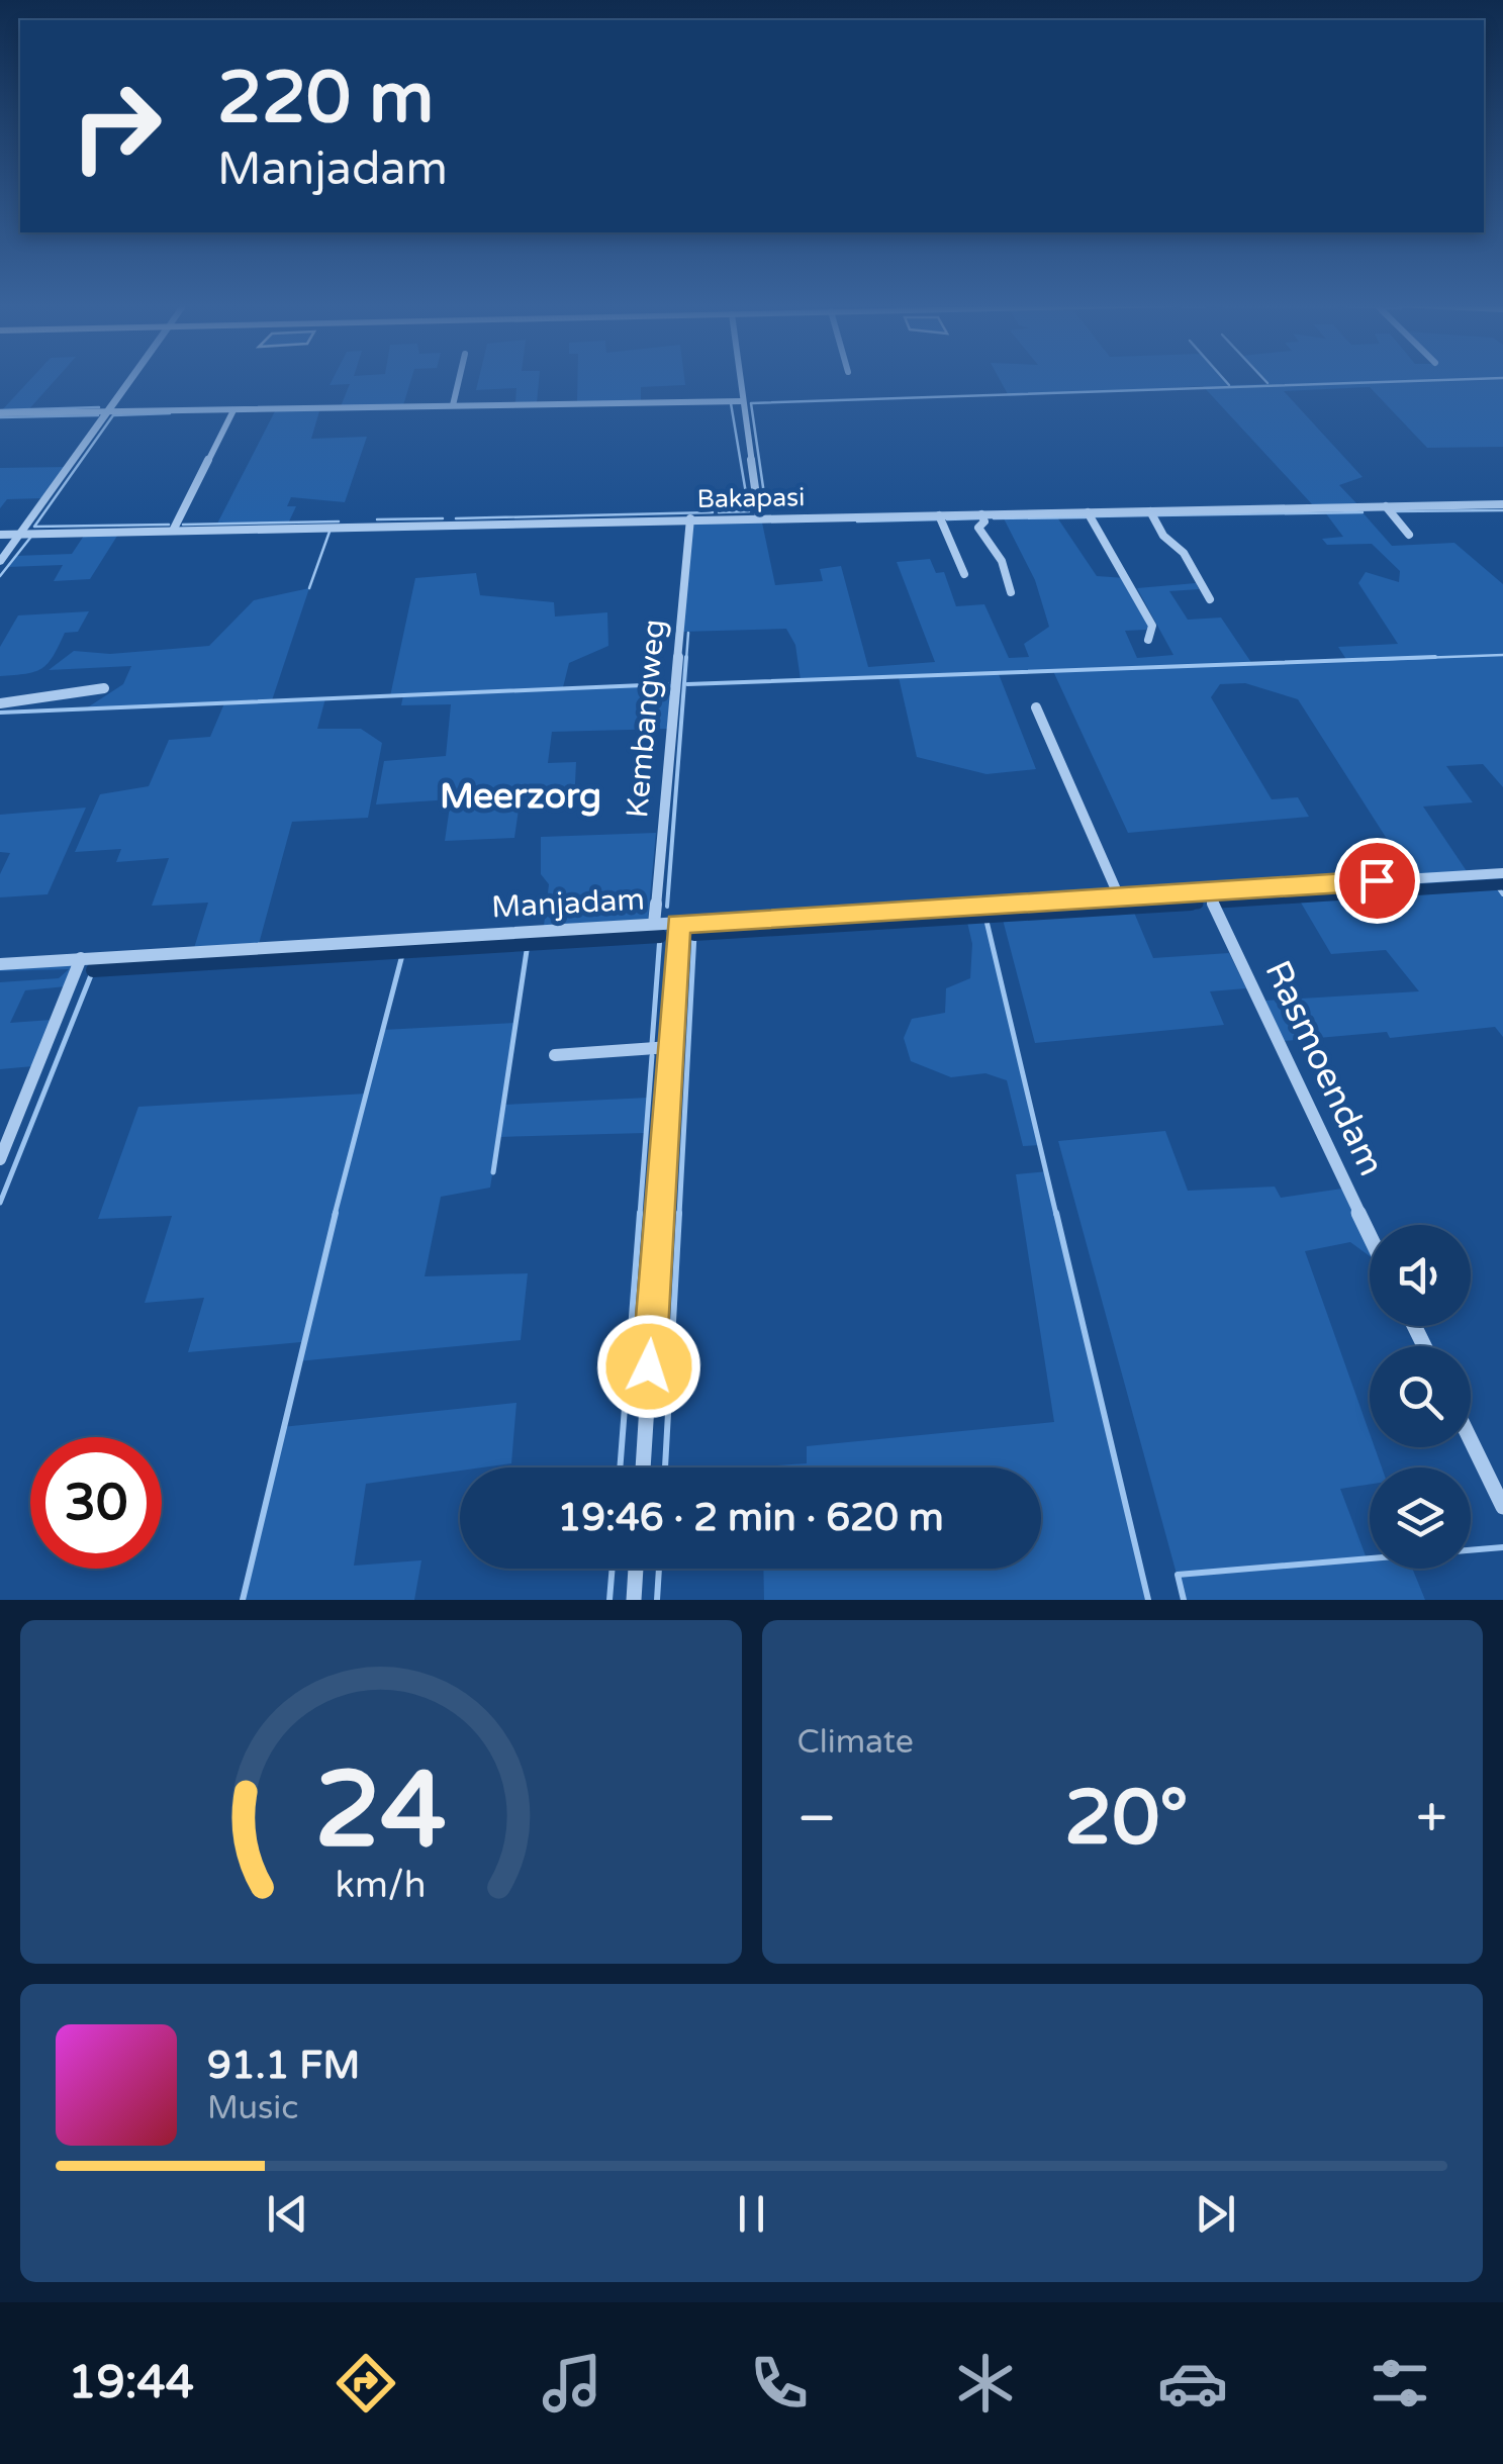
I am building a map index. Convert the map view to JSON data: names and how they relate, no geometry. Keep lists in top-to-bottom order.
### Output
{
  "streets": {
    "street": [
      "Bakapasi",
      "Kembangweg",
      "Manjadam",
      "Rasmoendam"
    ]
  },
  "crossings": [
    ["Bakapasi", "Kembangweg"],
    ["Kembangweg", "Manjadam"],
    ["Manjadam", "Rasmoendam"]
  ],
  "districts": ["Meerzorg"],
  "page": {
    "turn": ["220 m", "Manjadam"],
    "limit": "30",
    "trip": "19:46 · 2 min · 620 m",
    "tile": "Climate",
    "heat": ["−", "20°", "+"],
    "song": ["91.1 FM", "Music"],
    "tabs": "19:44",
    "gauge": ["24", "km/h"]
  }
}
